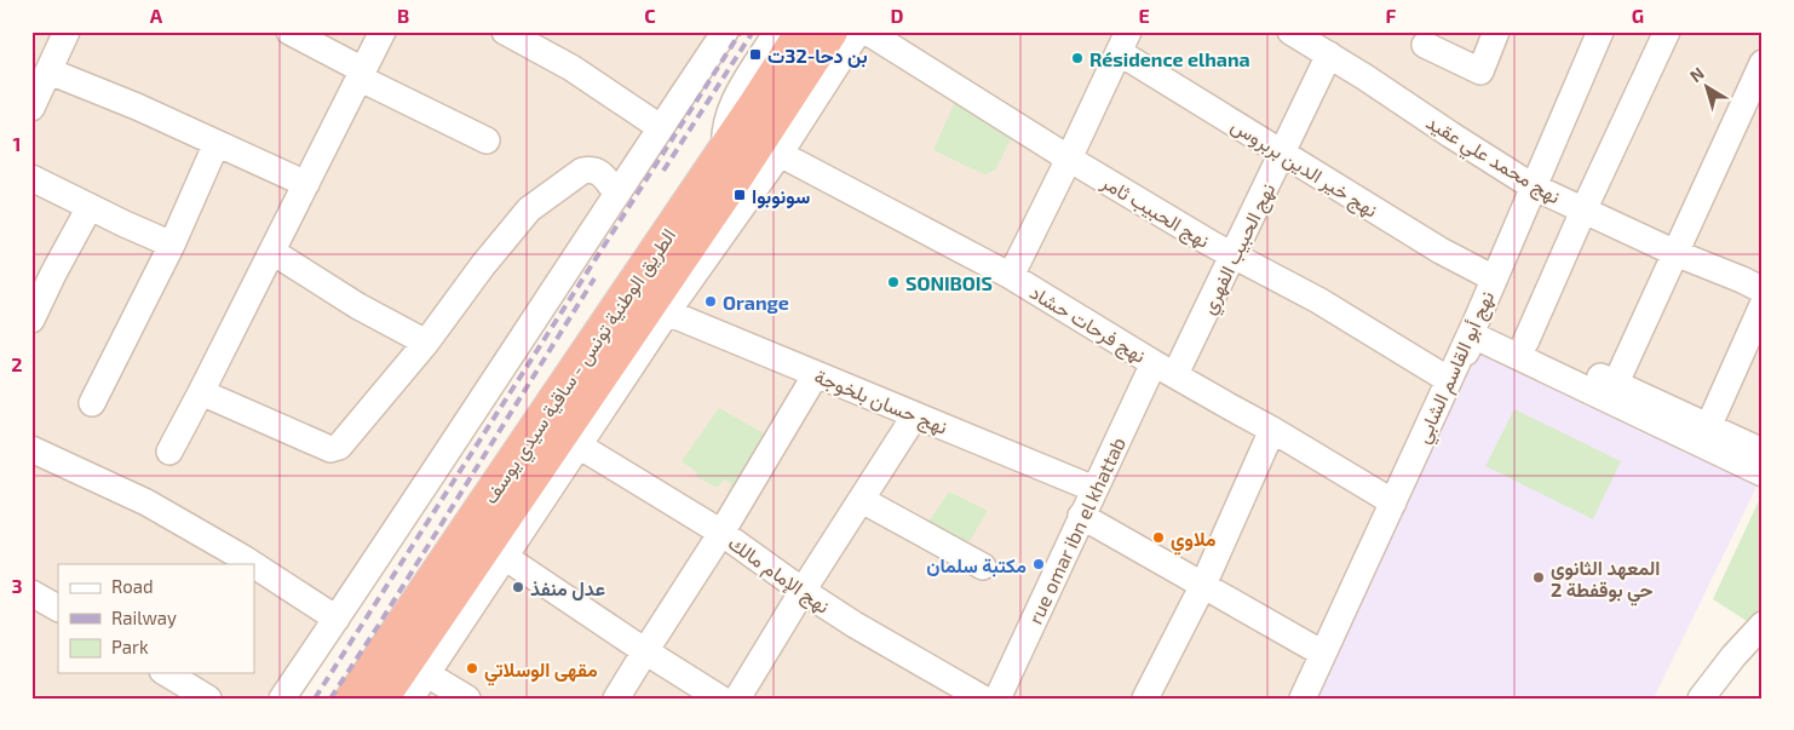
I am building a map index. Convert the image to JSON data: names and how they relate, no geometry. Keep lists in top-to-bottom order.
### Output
{
  "streets": {
    "highway": ["الطريق الوطنية تونس - ساقية سيدي يوسف"],
    "street": [
      "نهج محمد علي عقيد",
      "نهج خير الدين بربروس",
      "نهج الحبيب ثامر",
      "نهج الحبيب الفهري",
      "نهج فرحات حشاد",
      "نهج أبو القاسم الشابي",
      "نهج حسان بلخوجة",
      "rue omar ibn el khattab",
      "نهج الإمام مالك"
    ]
  },
  "crossings": [
    ["نهج محمد علي عقيد", "نهج الحبيب الفهري"],
    ["نهج محمد علي عقيد", "نهج أبو القاسم الشابي"],
    ["نهج خير الدين بربروس", "نهج الحبيب الفهري"],
    ["نهج خير الدين بربروس", "نهج أبو القاسم الشابي"],
    ["نهج الحبيب ثامر", "نهج الحبيب الفهري"],
    ["نهج الحبيب ثامر", "نهج أبو القاسم الشابي"],
    ["نهج الحبيب الفهري", "نهج فرحات حشاد"],
    ["نهج الحبيب الفهري", "rue omar ibn el khattab"],
    ["نهج فرحات حشاد", "نهج أبو القاسم الشابي"],
    ["نهج فرحات حشاد", "rue omar ibn el khattab"],
    ["نهج حسان بلخوجة", "rue omar ibn el khattab"]
  ],
  "places": {
    "transit": ["بن دحا-32ت", "سونوبوا"],
    "other": [
      "Résidence elhana",
      "SONIBOIS",
      "Orange",
      "ملاوي",
      "مكتبة سلمان",
      "المعهد الثانوي حي بوقفطة 2",
      "عدل منفذ",
      "مقهى الوسلاتي"
    ]
  },
  "legend": ["Road", "Railway", "Park"],
  "north": "top left",
  "grid": {
    "columns": [
      "A",
      "B",
      "C",
      "D",
      "E",
      "F",
      "G"
    ],
    "rows": ["1", "2", "3"]
  }
}
